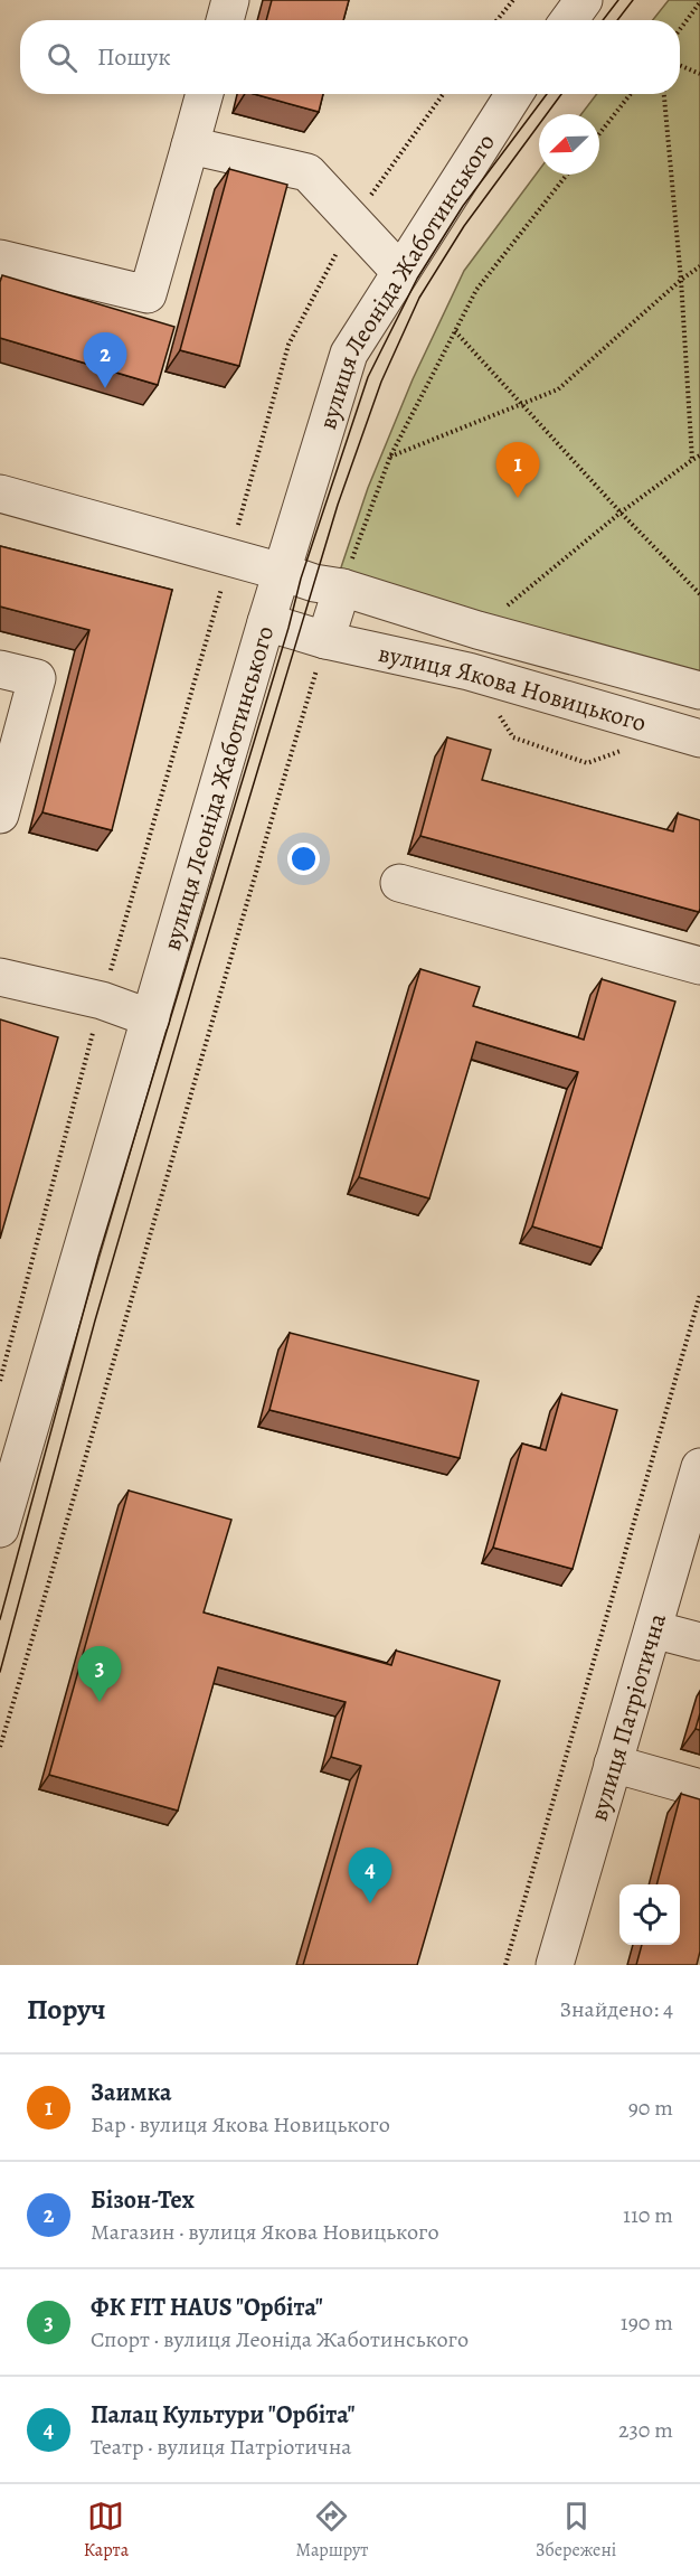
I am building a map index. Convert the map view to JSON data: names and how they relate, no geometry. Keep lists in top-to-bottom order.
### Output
{
  "streets": {
    "street": ["вулиця Леоніда Жаботинського", "вулиця Якова Новицького", "вулиця Патріотична"]
  },
  "crossings": [
    ["вулиця Леоніда Жаботинського", "вулиця Якова Новицького"]
  ],
  "north": "bottom left",
  "page": {
    "search": "Пошук",
    "pins": [
      "2",
      "1",
      "3",
      "4"
    ],
    "heading": ["Поруч", "Знайдено: 4"],
    "list": [
      {
        "mark": "1",
        "name": "Заимка",
        "note": "Бар · вулиця Якова Новицького",
        "value": "90 m"
      },
      {
        "mark": "2",
        "name": "Бізон-Тех",
        "note": "Магазин · вулиця Якова Новицького",
        "value": "110 m"
      },
      {
        "mark": "3",
        "name": "ФК FIT HAUS \"Орбіта\"",
        "note": "Спорт · вулиця Леоніда Жаботинського",
        "value": "190 m"
      },
      {
        "mark": "4",
        "name": "Палац Культури \"Орбіта\"",
        "note": "Театр · вулиця Патріотична",
        "value": "230 m"
      }
    ],
    "nav": ["Карта", "Маршрут", "Збережені"]
  }
}
